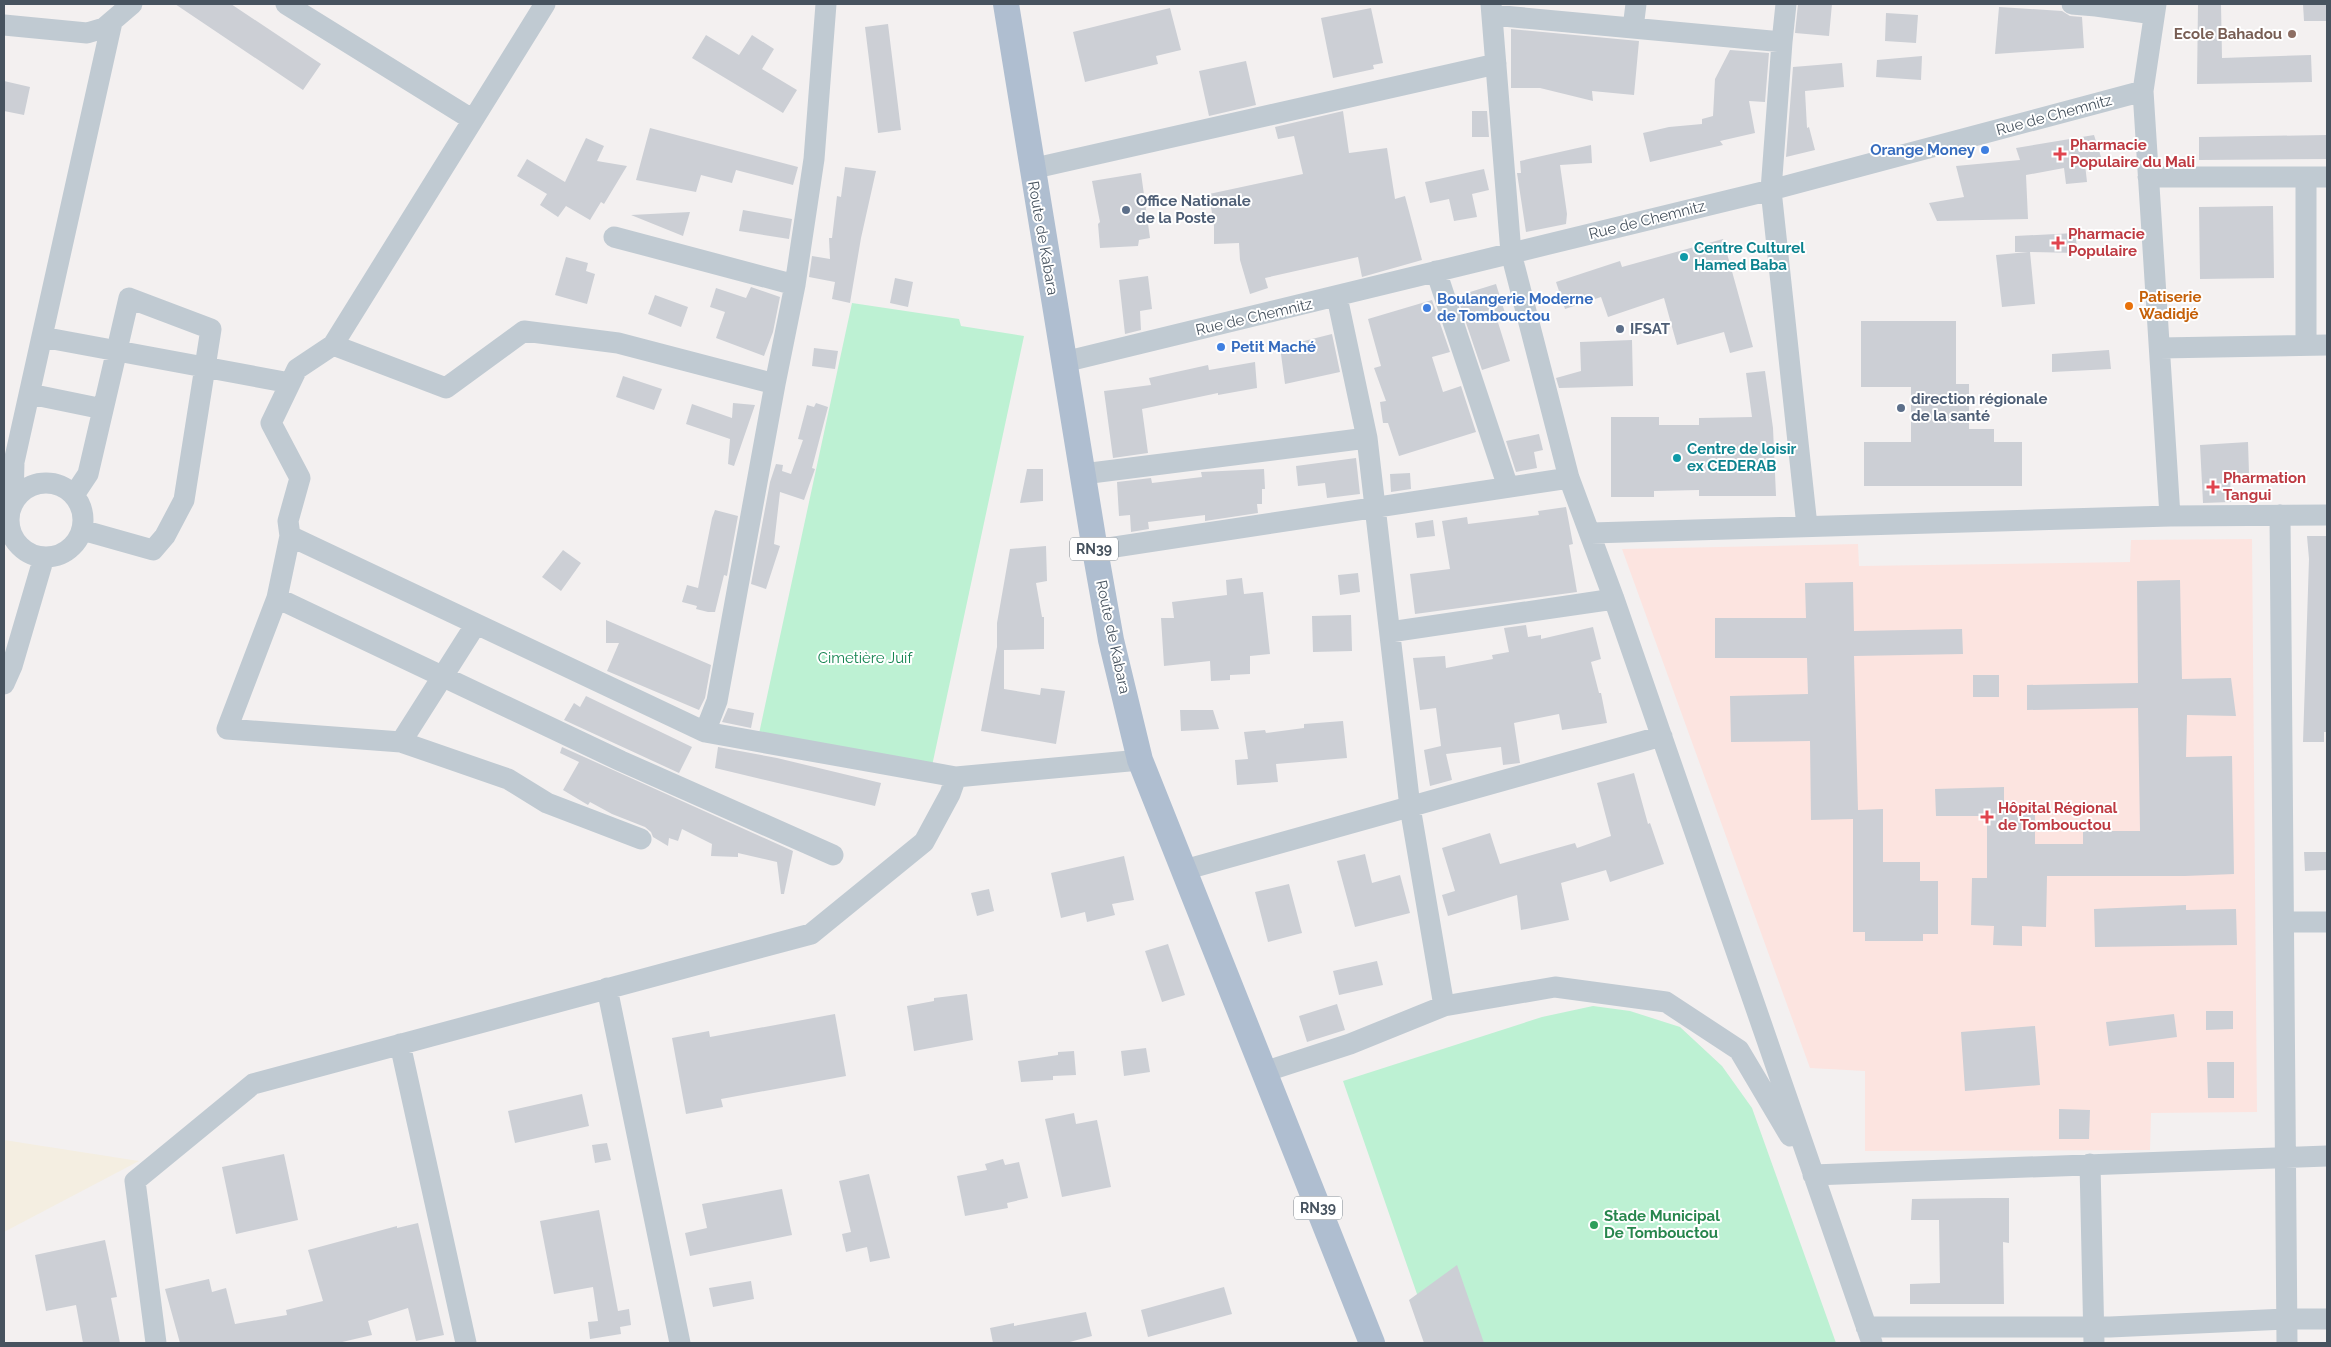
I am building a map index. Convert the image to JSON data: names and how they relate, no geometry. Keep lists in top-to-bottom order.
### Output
{
  "streets": {
    "main road": ["Route de Kabara", "RN39"],
    "street": ["Rue de Chemnitz"]
  },
  "crossings": [
    ["Rue de Chemnitz", "Route de Kabara"],
    ["Route de Kabara", "RN39"]
  ],
  "parks": ["Cimetière Juif"],
  "places": {
    "other": [
      "Ecole Bahadou",
      "Orange Money",
      "Office Nationale de la Poste",
      "Centre Culturel Hamed Baba",
      "Patiserie Wadidjé",
      "Boulangerie Moderne de Tombouctou",
      "IFSAT",
      "Petit Maché",
      "direction régionale de la santé",
      "Centre de loisir ex CEDERAB",
      "Stade Municipal De Tombouctou"
    ],
    "health": [
      "Pharmacie Populaire du Mali",
      "Pharmacie Populaire",
      "Pharmation Tangui",
      "Hôpital Régional de Tombouctou"
    ]
  }
}
